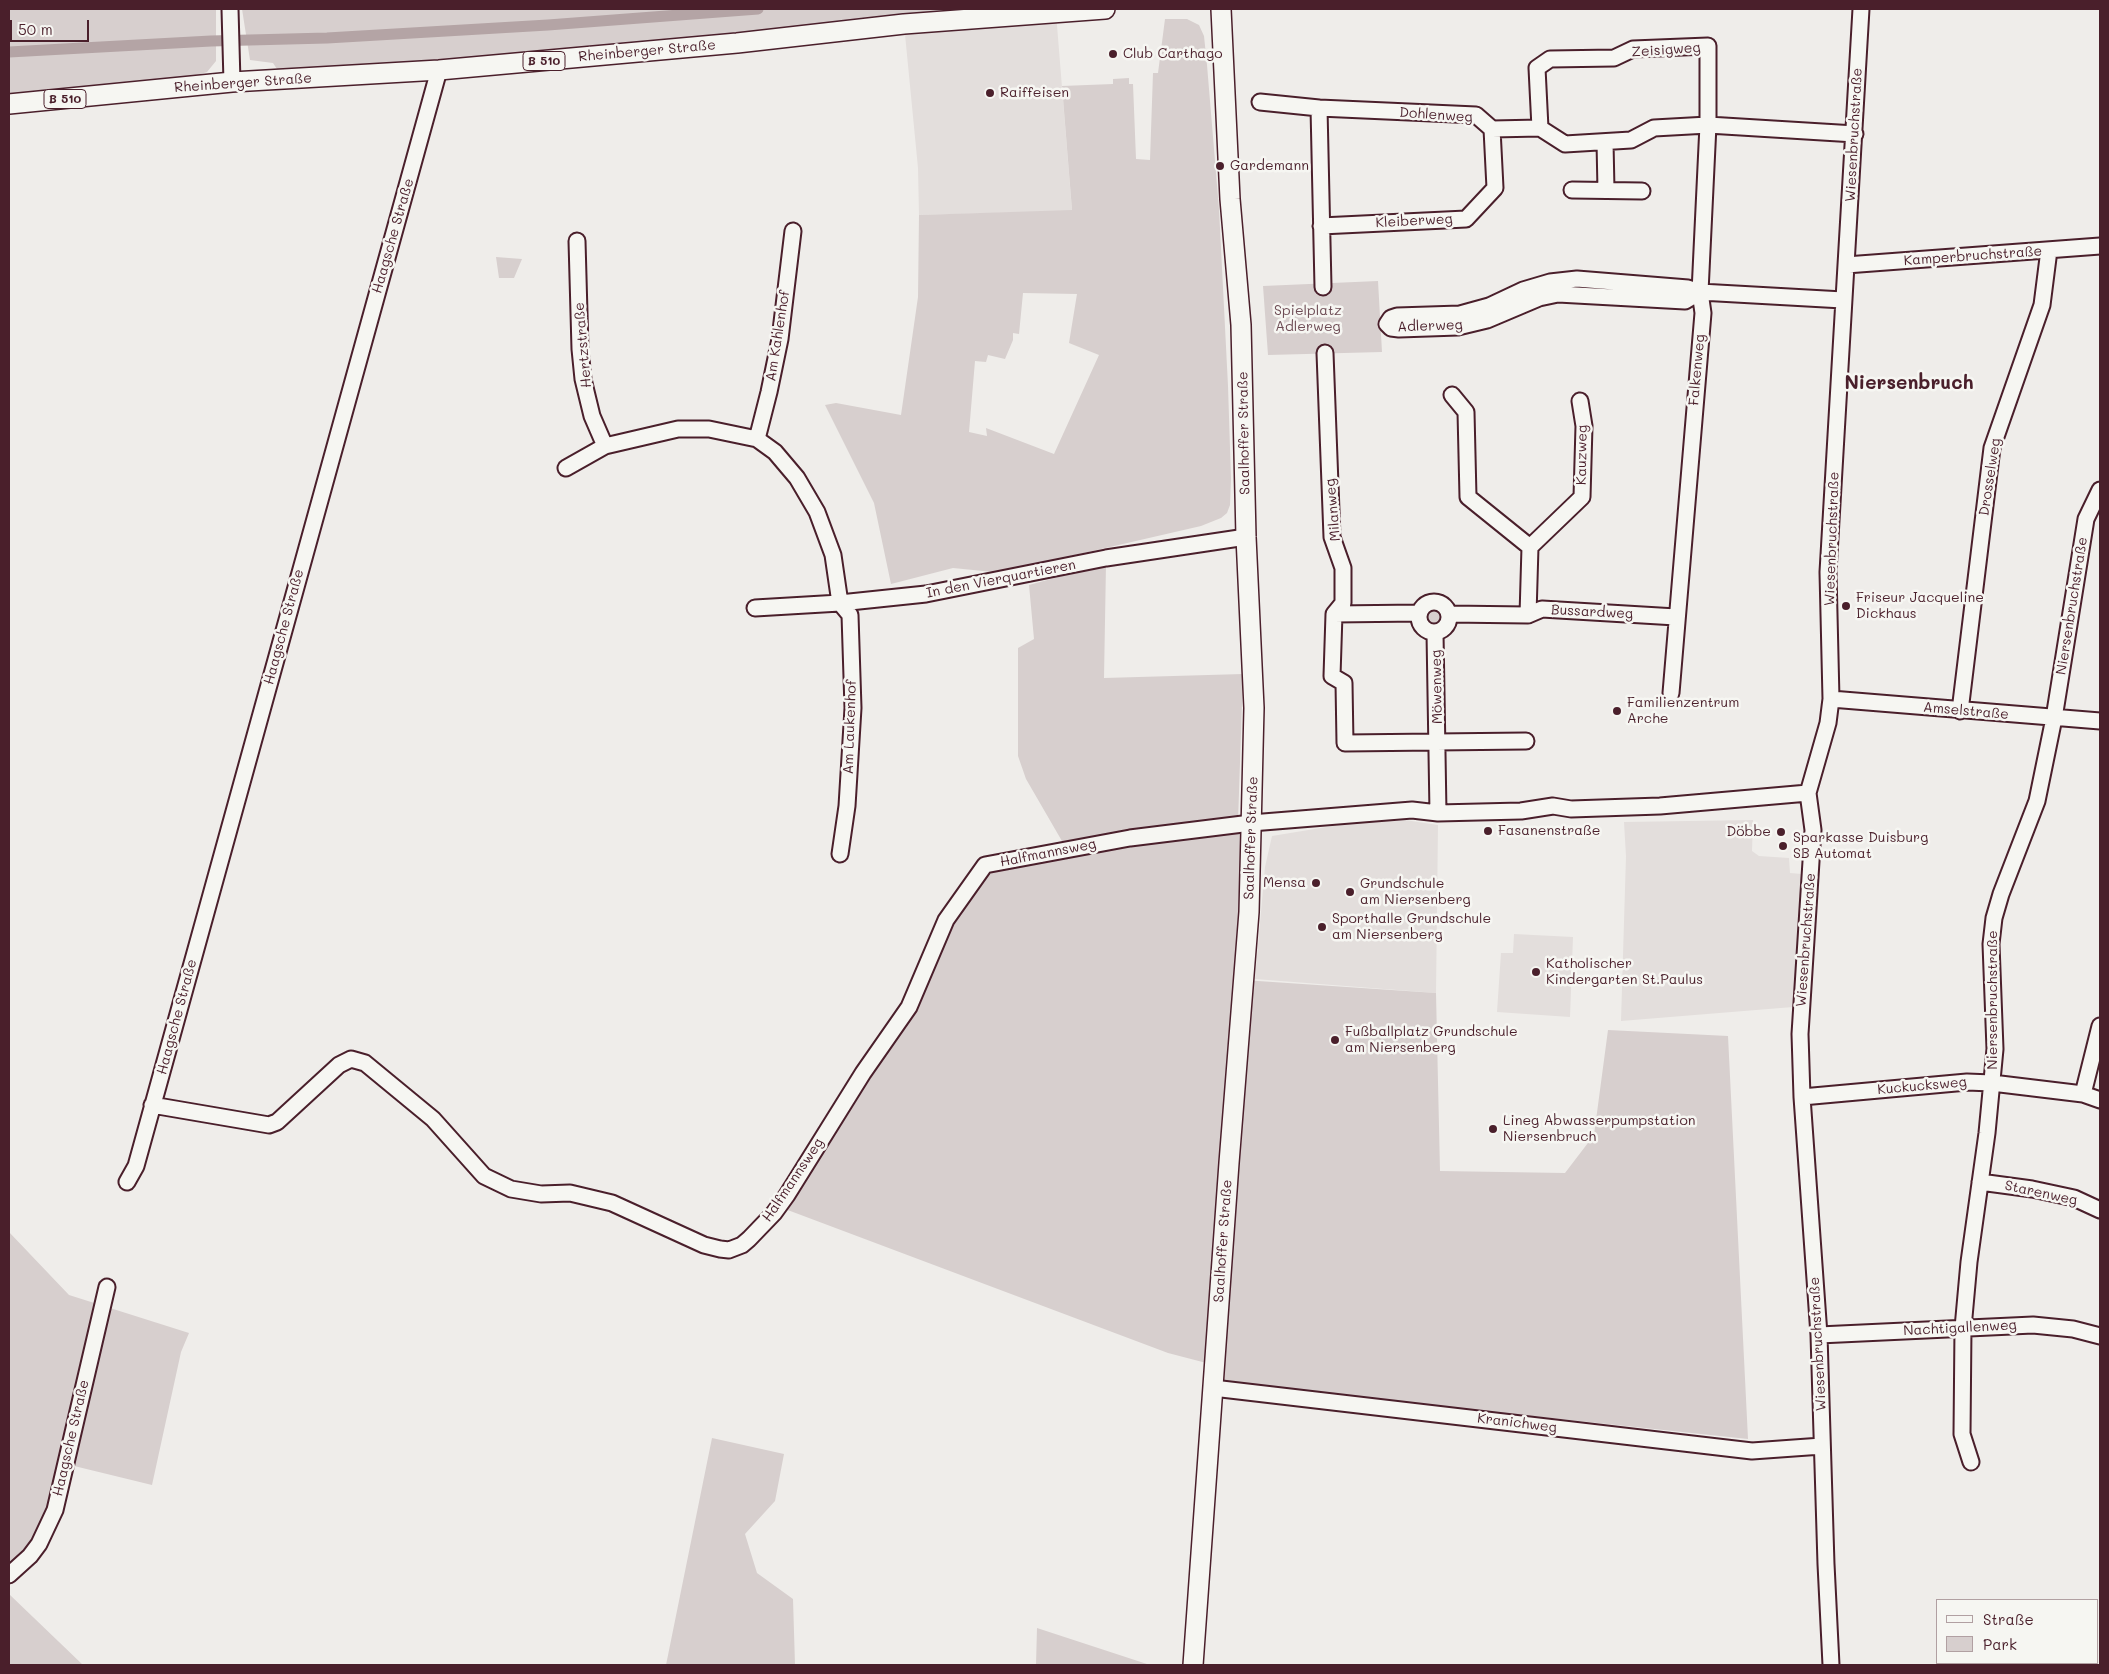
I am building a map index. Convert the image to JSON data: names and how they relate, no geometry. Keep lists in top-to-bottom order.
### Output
{
  "streets": {
    "main road": ["Rheinberger Straße", "B 510", "Saalhoffer Straße"],
    "street": [
      "Zeisigweg",
      "Dohlenweg",
      "Wiesenbruchstraße",
      "Kleiberweg",
      "Haagsche Straße",
      "Kamperbruchstraße",
      "Adlerweg",
      "Am Kahlenhof",
      "Hertzstraße",
      "Falkenweg",
      "Kauzweg",
      "Drosselweg",
      "Milanweg",
      "In den Vierquartieren",
      "Niersenbruchstraße",
      "Bussardweg",
      "Möwenweg",
      "Amselstraße",
      "Am Laukenhof",
      "Halfmannsweg",
      "Kuckucksweg",
      "Starenweg",
      "Nachtigallenweg",
      "Kranichweg"
    ]
  },
  "crossings": [
    ["Zeisigweg", "Dohlenweg"],
    ["Zeisigweg", "Falkenweg"],
    ["Rheinberger Straße", "Haagsche Straße"],
    ["Dohlenweg", "Kleiberweg"],
    ["Wiesenbruchstraße", "Kamperbruchstraße"],
    ["Wiesenbruchstraße", "Adlerweg"],
    ["Wiesenbruchstraße", "Amselstraße"],
    ["Wiesenbruchstraße", "Kuckucksweg"],
    ["Wiesenbruchstraße", "Nachtigallenweg"],
    ["Wiesenbruchstraße", "Kranichweg"],
    ["Haagsche Straße", "Halfmannsweg"],
    ["Kamperbruchstraße", "Drosselweg"],
    ["Adlerweg", "Falkenweg"],
    ["Am Kahlenhof", "Am Laukenhof"],
    ["Falkenweg", "Bussardweg"],
    ["Saalhoffer Straße", "In den Vierquartieren"],
    ["Saalhoffer Straße", "Halfmannsweg"],
    ["Saalhoffer Straße", "Kranichweg"],
    ["Drosselweg", "Amselstraße"],
    ["Milanweg", "Möwenweg"],
    ["In den Vierquartieren", "Am Laukenhof"],
    ["Niersenbruchstraße", "Amselstraße"],
    ["Niersenbruchstraße", "Kuckucksweg"],
    ["Niersenbruchstraße", "Starenweg"],
    ["Niersenbruchstraße", "Nachtigallenweg"],
    ["Bussardweg", "Möwenweg"]
  ],
  "districts": ["Niersenbruch"],
  "parks": ["Spielplatz Adlerweg"],
  "places": [
    "Club Carthago",
    "Raiffeisen",
    "Gardemann",
    "Friseur Jacqueline Dickhaus",
    "Familienzentrum Arche",
    "Fasanenstraße",
    "Döbbe",
    "Sparkasse Duisburg SB Automat",
    "Mensa",
    "Grundschule am Niersenberg",
    "Sporthalle Grundschule am Niersenberg",
    "Katholischer Kindergarten St.Paulus",
    "Fußballplatz Grundschule am Niersenberg",
    "Lineg Abwasserpumpstation Niersenbruch"
  ],
  "legend": ["Straße", "Park"],
  "scale_bar": "50 m"
}
